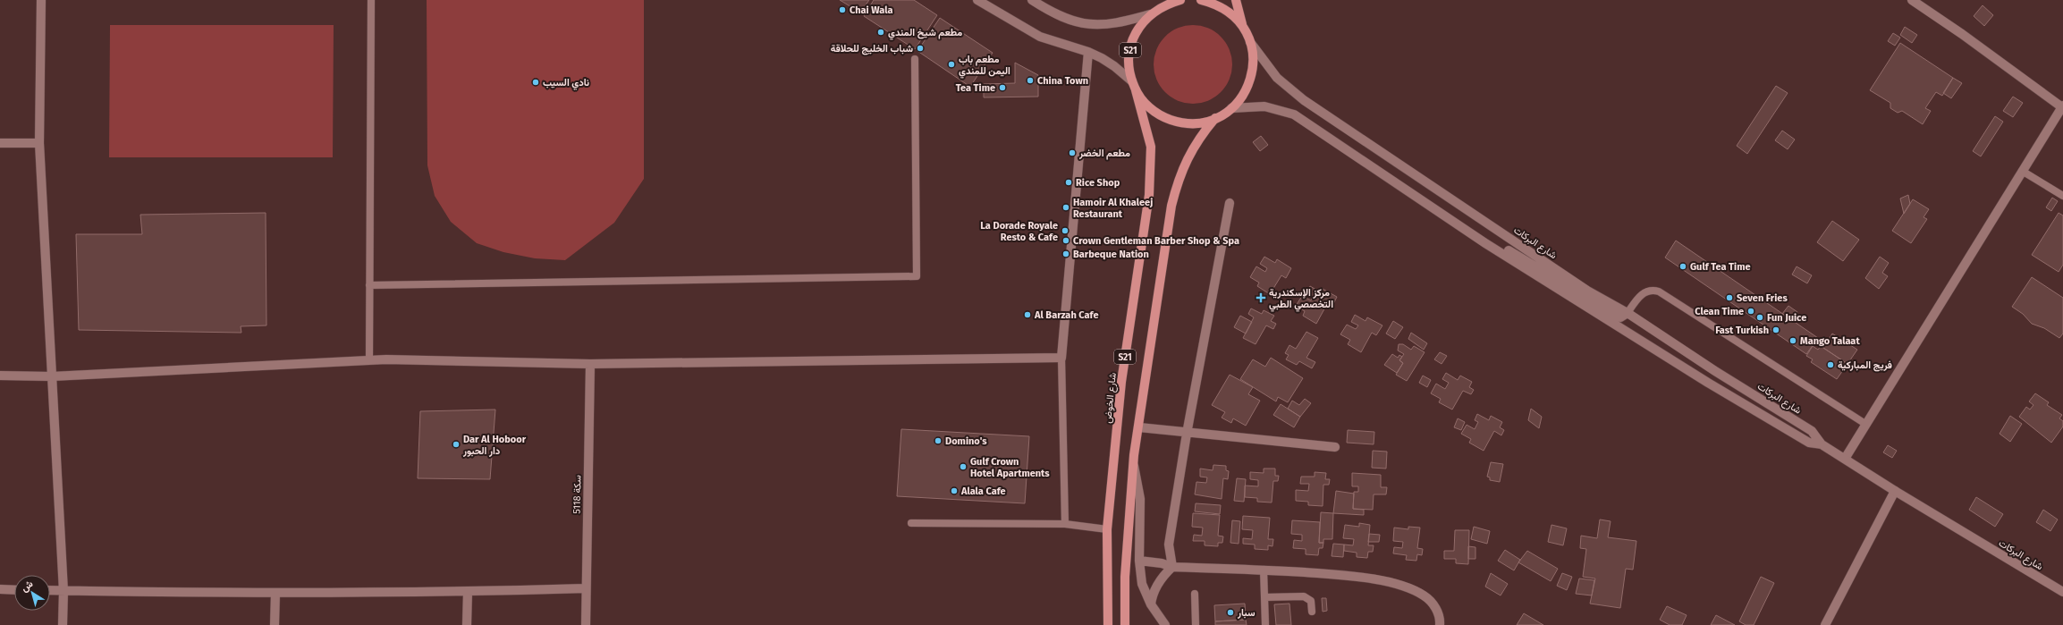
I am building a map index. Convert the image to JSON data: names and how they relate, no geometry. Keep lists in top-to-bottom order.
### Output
{
  "streets": {
    "main road": ["S21", "شارع الخوض"],
    "street": ["شارع البركات", "سكة 5118"]
  },
  "crossings": [
    ["S21", "شارع البركات"],
    ["S21", "شارع الخوض"]
  ],
  "places": {
    "other": [
      "Chai Wala",
      "مطعم شيخ المندي",
      "شباب الخليج للحلاقة",
      "مطعم باب اليمن للمندي",
      "China Town",
      "نادي السيب",
      "Tea Time",
      "مطعم الخضر",
      "Rice Shop",
      "Hamoir Al Khaleej Restaurant",
      "La Dorade Royale Resto & Cafe",
      "Crown Gentleman Barber Shop & Spa",
      "Barbeque Nation",
      "Gulf Tea Time",
      "Seven Fries",
      "Clean Time",
      "Al Barzah Cafe",
      "Fun Juice",
      "Fast Turkish",
      "Mango Talaat",
      "فريج المباركية",
      "Domino's",
      "Dar Al Hoboor دار الحبور",
      "Gulf Crown Hotel Apartments",
      "Alala Cafe",
      "سبار"
    ],
    "health": ["مركز الإسكندرية التخصصي الطبي"]
  },
  "north": "top left"
}
